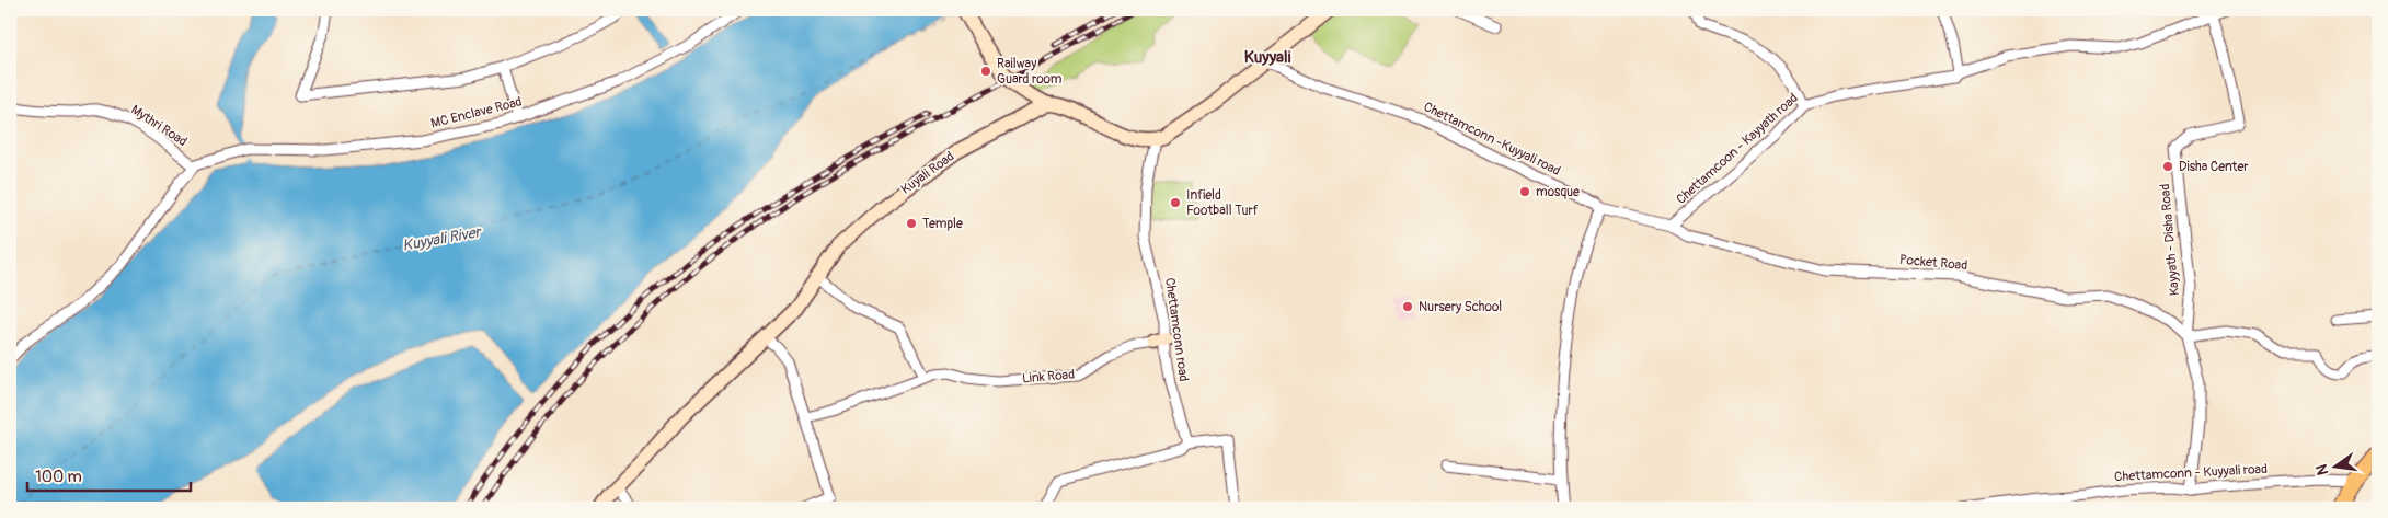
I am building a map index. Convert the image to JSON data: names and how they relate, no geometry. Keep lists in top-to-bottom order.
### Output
{
  "streets": {
    "main road": ["Kuyali Road"],
    "street": [
      "MC Enclave Road",
      "Mythri Road",
      "Chettamconn -Kuyyali road",
      "Chettamcoon - Kayyath road",
      "Kayyath - Disha Road",
      "Pocket Road",
      "Chettamconn road",
      "Link Road",
      "Chettamconn - Kuyyali road"
    ]
  },
  "crossings": [
    ["MC Enclave Road", "Mythri Road"],
    ["Chettamcoon - Kayyath road", "Pocket Road"],
    ["Kayyath - Disha Road", "Pocket Road"],
    ["Kayyath - Disha Road", "Chettamconn - Kuyyali road"],
    ["Chettamconn road", "Link Road"]
  ],
  "districts": ["Kuyyali"],
  "water": ["Kuyyali River"],
  "places": [
    "Railway Guard room",
    "Disha Center",
    "mosque",
    "Infield Football Turf",
    "Temple",
    "Nursery School"
  ],
  "scale_bar": "100 m",
  "north": "left"
}
